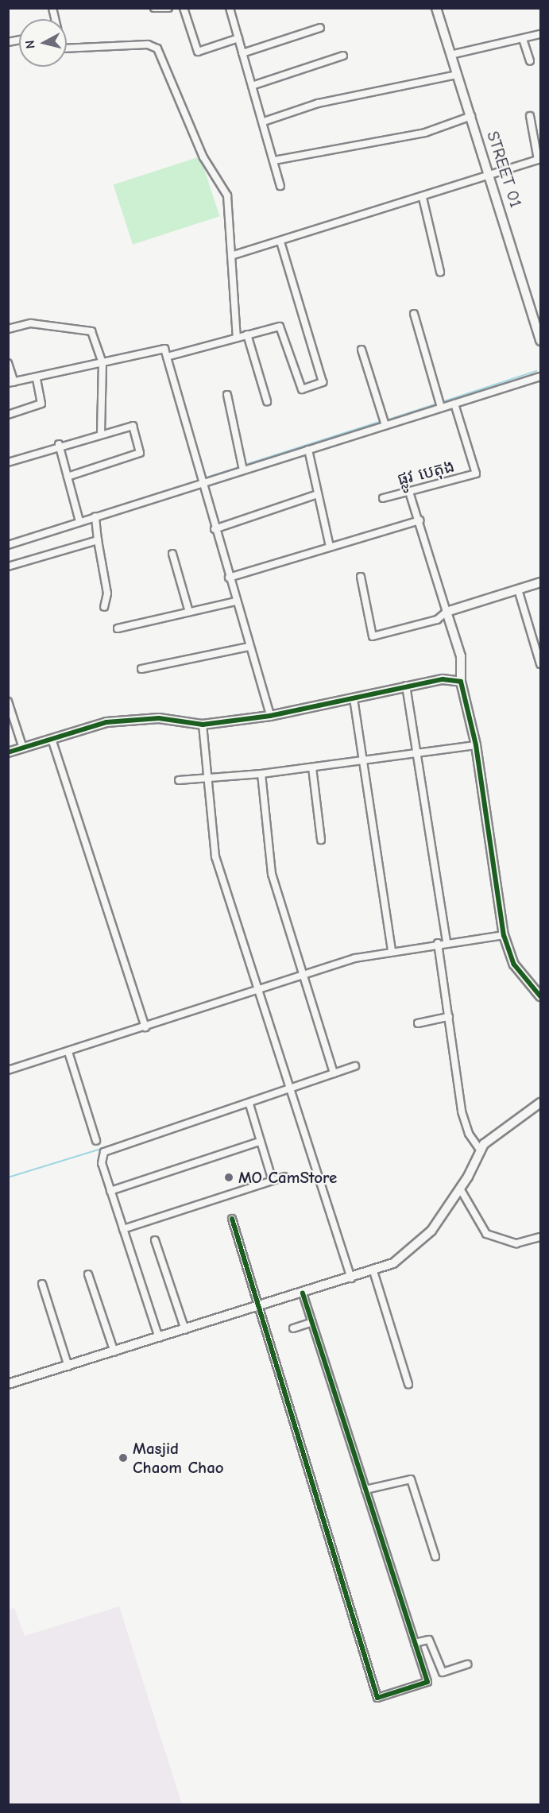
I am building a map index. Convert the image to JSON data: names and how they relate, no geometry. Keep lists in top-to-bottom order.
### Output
{
  "streets": {
    "street": ["STREET 01", "ផ្លូវ បេតុង"]
  },
  "places": ["MO CamStore", "Masjid Chaom Chao"],
  "north": "left"
}
